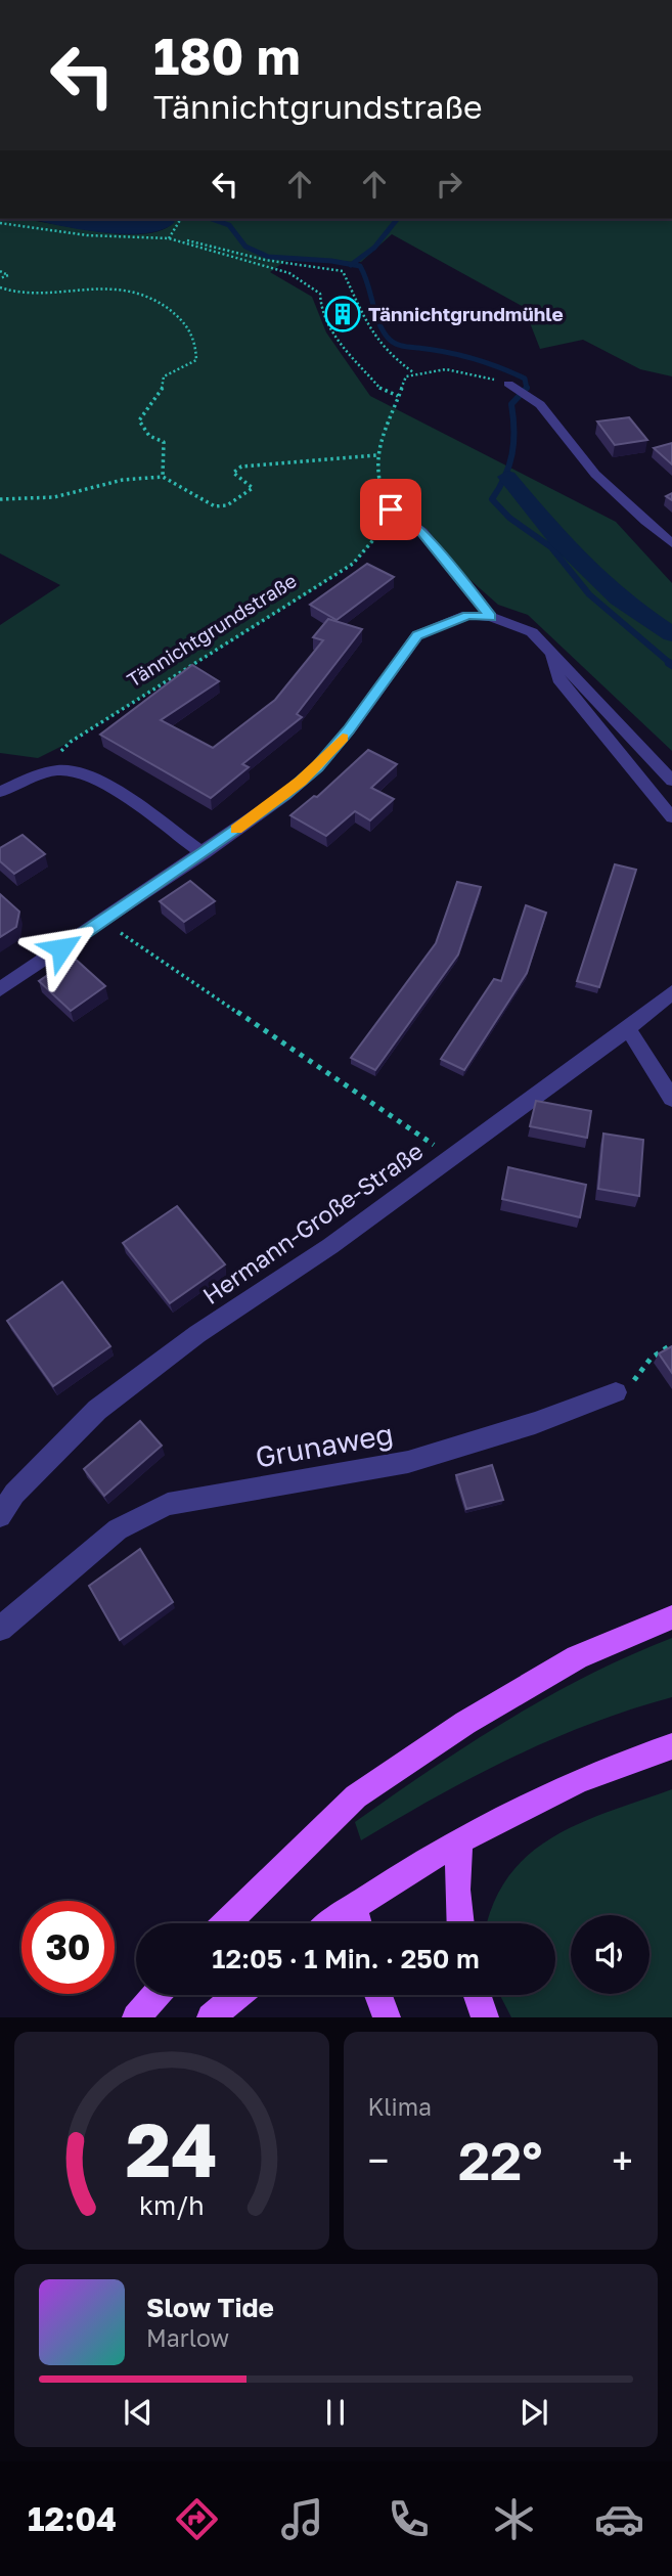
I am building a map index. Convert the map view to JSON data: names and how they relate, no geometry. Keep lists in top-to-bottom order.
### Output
{
  "streets": {
    "street": ["Hermann-Große-Straße", "Grunaweg"],
    "path": ["Tännichtgrundstraße"]
  },
  "places": {
    "building": ["Tännichtgrundmühle"]
  },
  "page": {
    "turn": ["180 m", "Tännichtgrundstraße"],
    "limit": "30",
    "trip": "12:05 · 1 Min. · 250 m",
    "tile": "Klima",
    "heat": ["−", "22°", "+"],
    "song": ["Slow Tide", "Marlow"],
    "tabs": "12:04",
    "gauge": ["24", "km/h"]
  }
}
